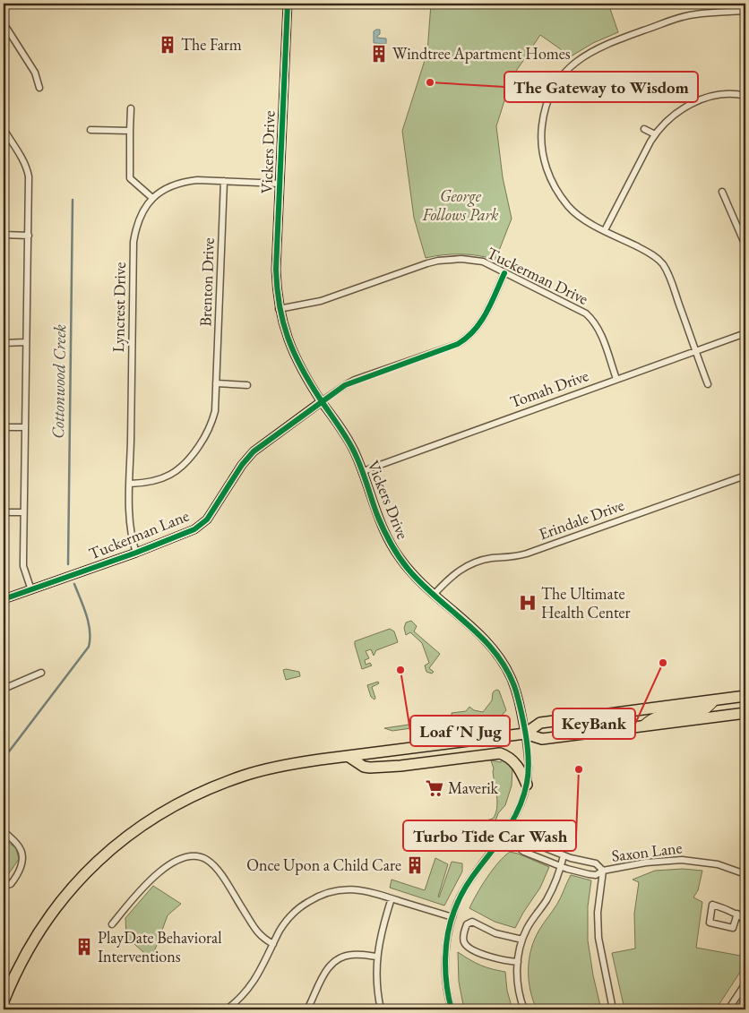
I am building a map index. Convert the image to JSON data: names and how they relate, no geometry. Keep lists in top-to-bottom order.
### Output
{
  "streets": {
    "main road": ["Vickers Drive", "Tuckerman Lane"],
    "street": [
      "Tuckerman Drive",
      "Brenton Drive",
      "Lyncrest Drive",
      "Tomah Drive",
      "Erindale Drive",
      "Saxon Lane"
    ]
  },
  "crossings": [
    ["Vickers Drive", "Tuckerman Drive"],
    ["Vickers Drive", "Lyncrest Drive"],
    ["Vickers Drive", "Tomah Drive"],
    ["Vickers Drive", "Erindale Drive"],
    ["Vickers Drive", "Tuckerman Lane"],
    ["Vickers Drive", "Saxon Lane"],
    ["Tuckerman Drive", "Tomah Drive"],
    ["Tuckerman Drive", "Tuckerman Lane"],
    ["Brenton Drive", "Lyncrest Drive"],
    ["Lyncrest Drive", "Tuckerman Lane"]
  ],
  "water": ["Cottonwood Creek"],
  "parks": ["George Follows Park"],
  "places": {
    "building": [
      "The Farm",
      "Windtree Apartment Homes",
      "Once Upon a Child Care",
      "PlayDate Behavioral Interventions"
    ],
    "other": [
      "The Gateway to Wisdom",
      "KeyBank",
      "Loaf 'N Jug",
      "Turbo Tide Car Wash"
    ],
    "hospital": ["The Ultimate Health Center"],
    "supermarket": ["Maverik"]
  }
}
